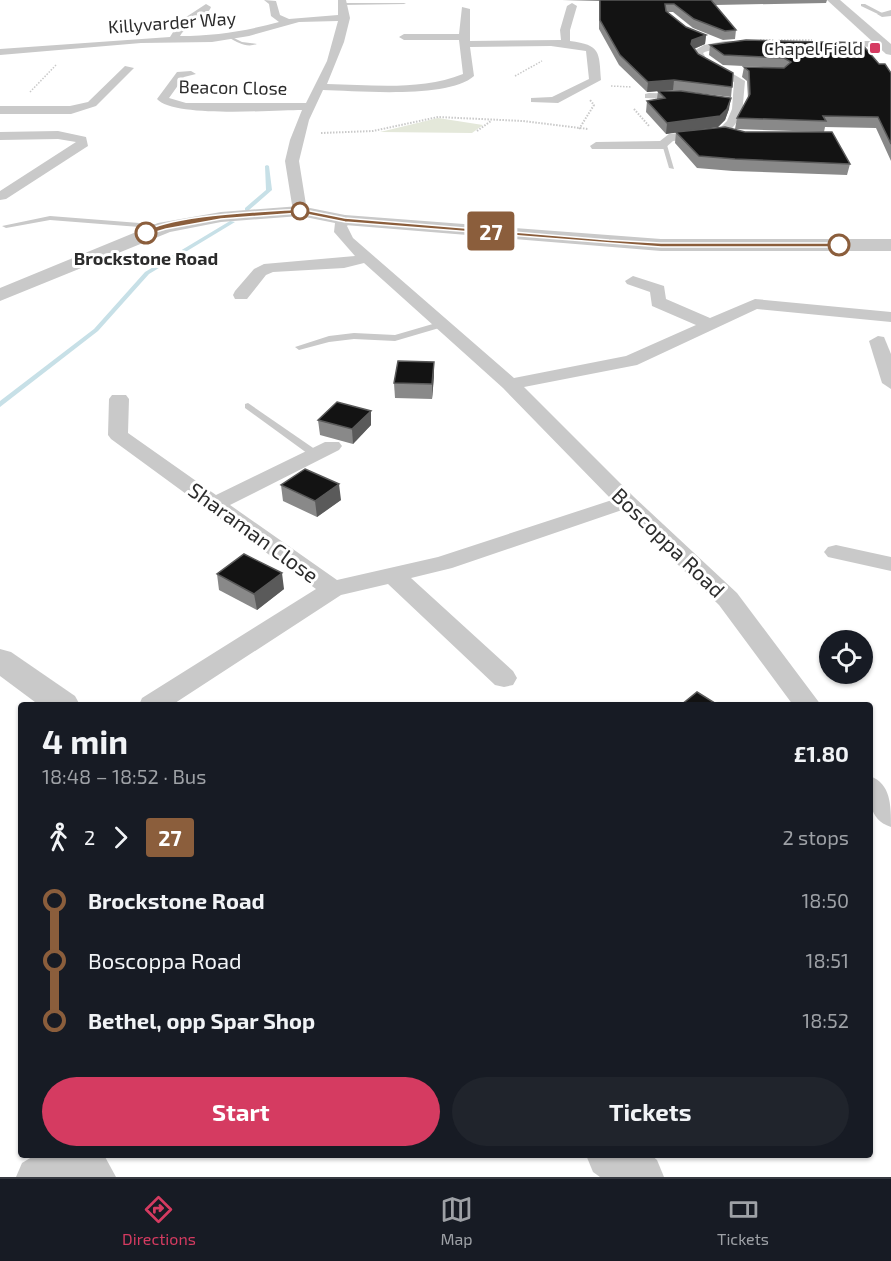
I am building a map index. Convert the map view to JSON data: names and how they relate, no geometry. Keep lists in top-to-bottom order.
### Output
{
  "streets": {
    "street": [
      "Killyvarder Way",
      "Beacon Close",
      "Sharaman Close",
      "Boscoppa Road"
    ]
  },
  "places": {
    "transit": ["Chapel Field"],
    "other": ["Brockstone Road"]
  },
  "lines": ["bus line 27"],
  "page": {
    "on_map": "27",
    "heading": ["4 min", "18:48 – 18:52 · Bus", "£1.80"],
    "legs": ["2", "27", "2 stops"],
    "list": [
      {
        "name": "Brockstone Road",
        "value": "18:50"
      },
      {
        "name": "Boscoppa Road",
        "value": "18:51"
      },
      {
        "name": "Bethel, opp Spar Shop",
        "value": "18:52"
      }
    ],
    "buttons": ["Start", "Tickets"],
    "tabs": ["Directions", "Map", "Tickets"]
  }
}
